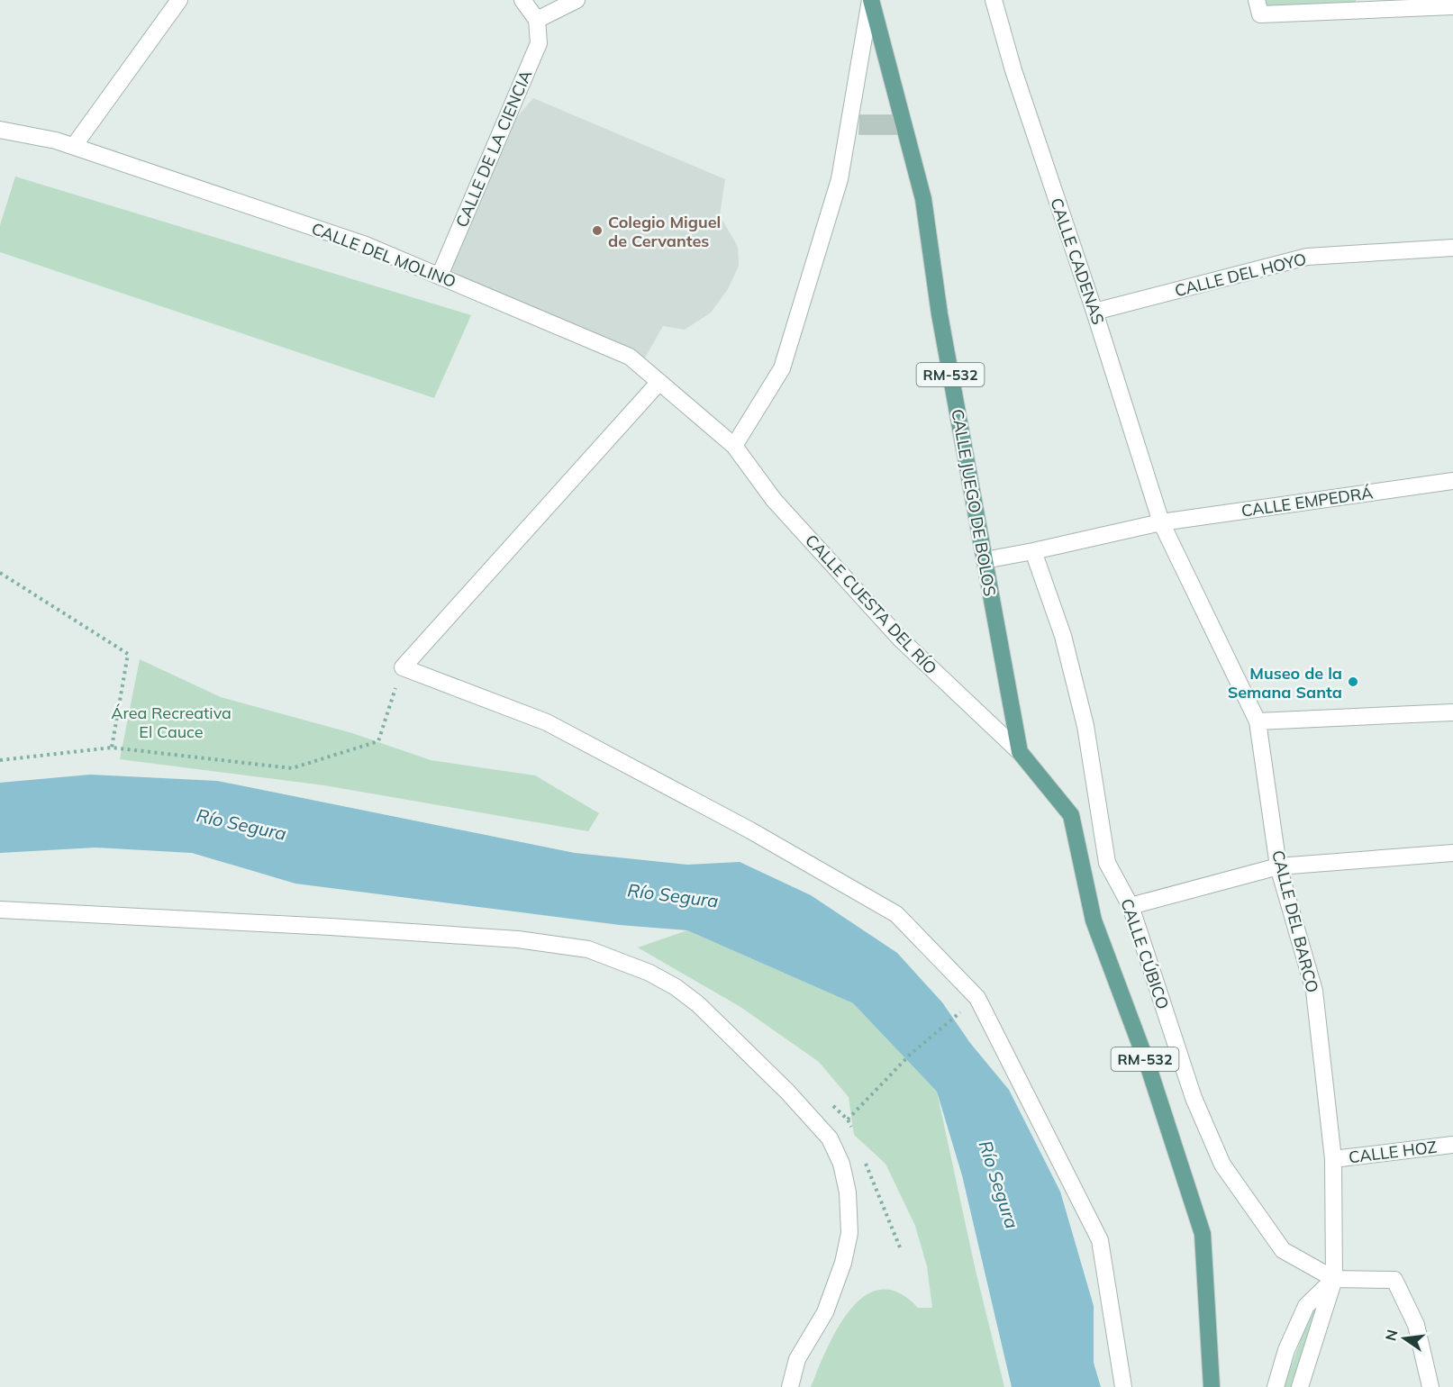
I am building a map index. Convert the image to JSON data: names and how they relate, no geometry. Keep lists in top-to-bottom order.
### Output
{
  "streets": {
    "main road": ["RM-532", "CALLE JUEGO DE BOLOS"],
    "street": [
      "CALLE DE LA CIENCIA",
      "CALLE DEL MOLINO",
      "CALLE CADENAS",
      "CALLE DEL HOYO",
      "CALLE EMPEDRÁ",
      "CALLE CUESTA DEL RÍO",
      "CALLE DEL BARCO",
      "CALLE CÚBICO",
      "CALLE HOZ"
    ]
  },
  "crossings": [
    ["CALLE DE LA CIENCIA", "CALLE DEL MOLINO"],
    ["CALLE DEL MOLINO", "CALLE CUESTA DEL RÍO"],
    ["CALLE CADENAS", "CALLE DEL HOYO"],
    ["CALLE CADENAS", "CALLE EMPEDRÁ"],
    ["CALLE CADENAS", "CALLE DEL BARCO"],
    ["RM-532", "CALLE JUEGO DE BOLOS"],
    ["RM-532", "CALLE CUESTA DEL RÍO"],
    ["CALLE EMPEDRÁ", "CALLE JUEGO DE BOLOS"],
    ["CALLE EMPEDRÁ", "CALLE DEL BARCO"],
    ["CALLE EMPEDRÁ", "CALLE CÚBICO"],
    ["CALLE JUEGO DE BOLOS", "CALLE CUESTA DEL RÍO"],
    ["CALLE DEL BARCO", "CALLE CÚBICO"],
    ["CALLE DEL BARCO", "CALLE HOZ"]
  ],
  "water": ["Río Segura"],
  "parks": ["Área Recreativa El Cauce"],
  "places": ["Colegio Miguel de Cervantes", "Museo de la Semana Santa"],
  "north": "left"
}
